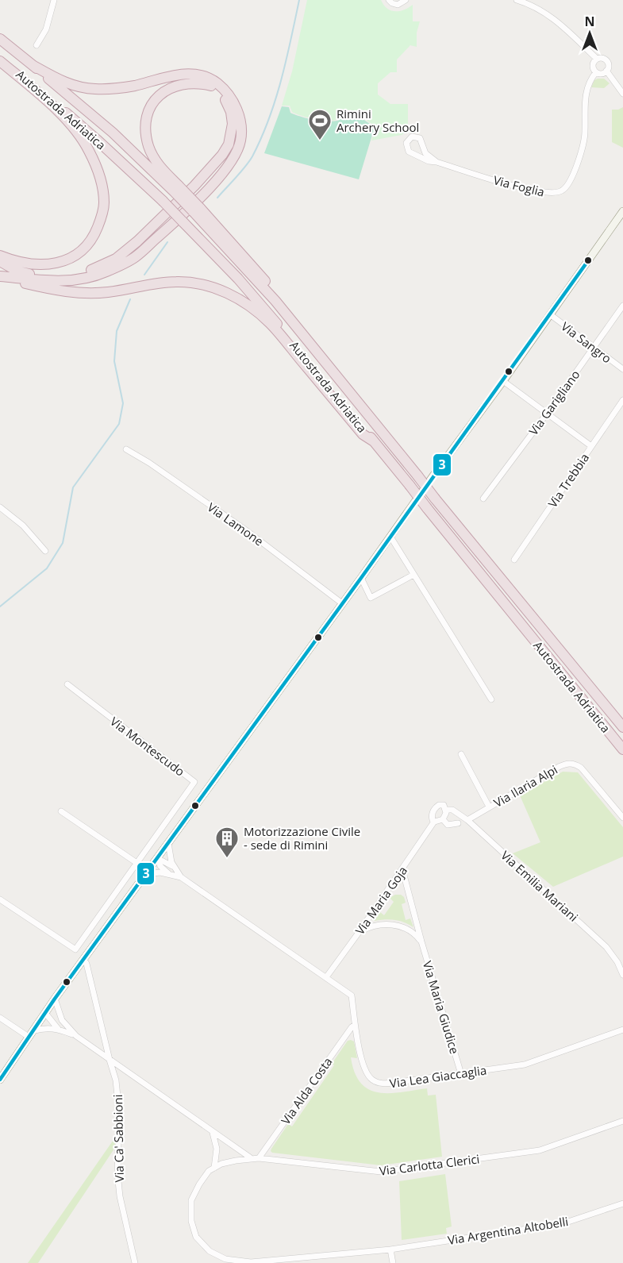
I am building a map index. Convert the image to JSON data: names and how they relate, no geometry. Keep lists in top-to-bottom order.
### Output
{
  "streets": {
    "highway": ["Autostrada Adriatica"],
    "street": [
      "Via Foglia",
      "Via Sangro",
      "Via Garigliano",
      "Via Trebbia",
      "Via Lamone",
      "Via Montescudo",
      "Via Ilaria Alpi",
      "Via Emilia Mariani",
      "Via Maria Goja",
      "Via Maria Giudice",
      "Via Lea Giaccaglia",
      "Via Alda Costa",
      "Via Ca' Sabbioni",
      "Via Carlotta Clerici",
      "Via Argentina Altobelli"
    ]
  },
  "crossings": [
    ["Via Sangro", "Via Garigliano"],
    ["Via Ilaria Alpi", "Via Emilia Mariani"],
    ["Via Emilia Mariani", "Via Maria Goja"],
    ["Via Maria Goja", "Via Maria Giudice"],
    ["Via Maria Goja", "Via Lea Giaccaglia"],
    ["Via Maria Giudice", "Via Lea Giaccaglia"],
    ["Via Lea Giaccaglia", "Via Alda Costa"],
    ["Via Alda Costa", "Via Carlotta Clerici"],
    ["Via Ca' Sabbioni", "Via Carlotta Clerici"]
  ],
  "places": {
    "sports": ["Rimini Archery School"],
    "building": ["Motorizzazione Civile - sede di Rimini"]
  },
  "lines": ["transit line 3"],
  "north": "top"
}
